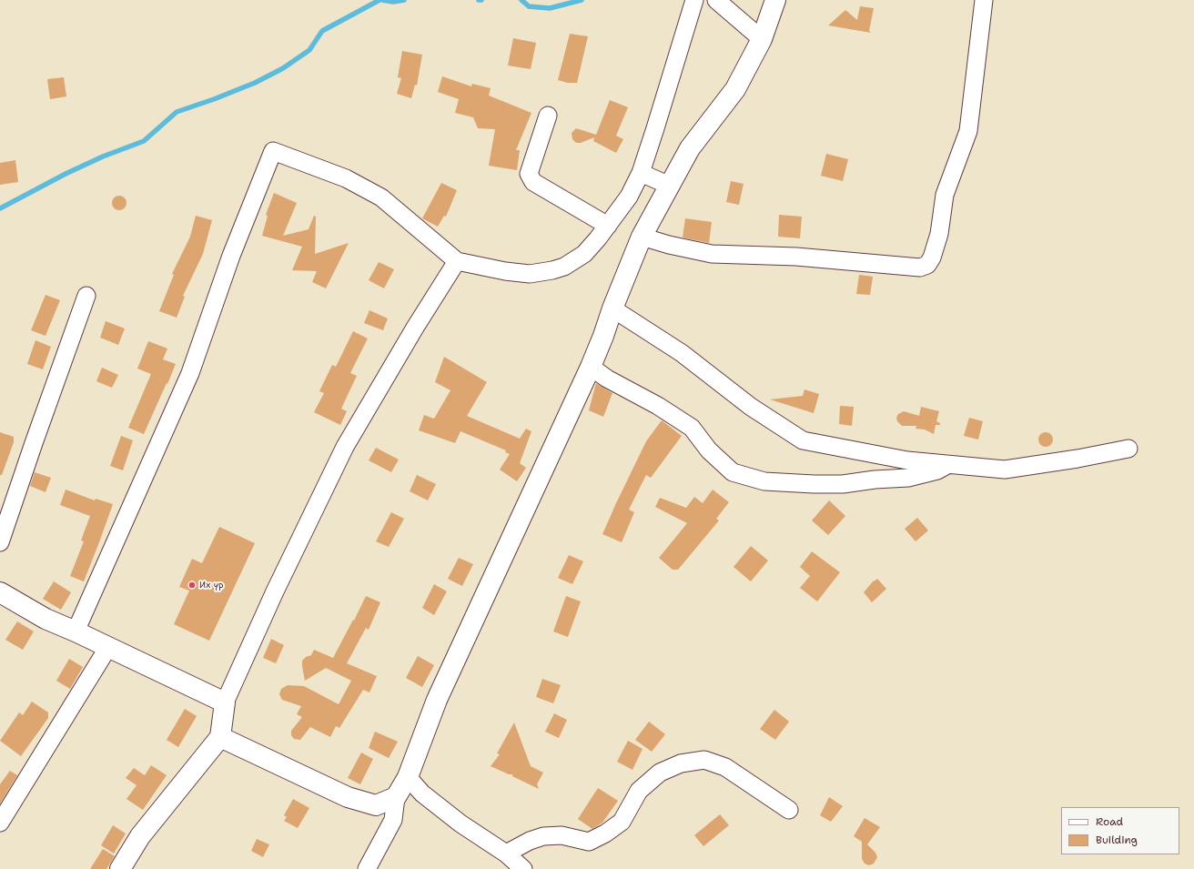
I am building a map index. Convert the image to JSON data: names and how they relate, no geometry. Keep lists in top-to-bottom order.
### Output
{
  "places": ["Их үр"],
  "legend": ["Road", "Building"]
}
